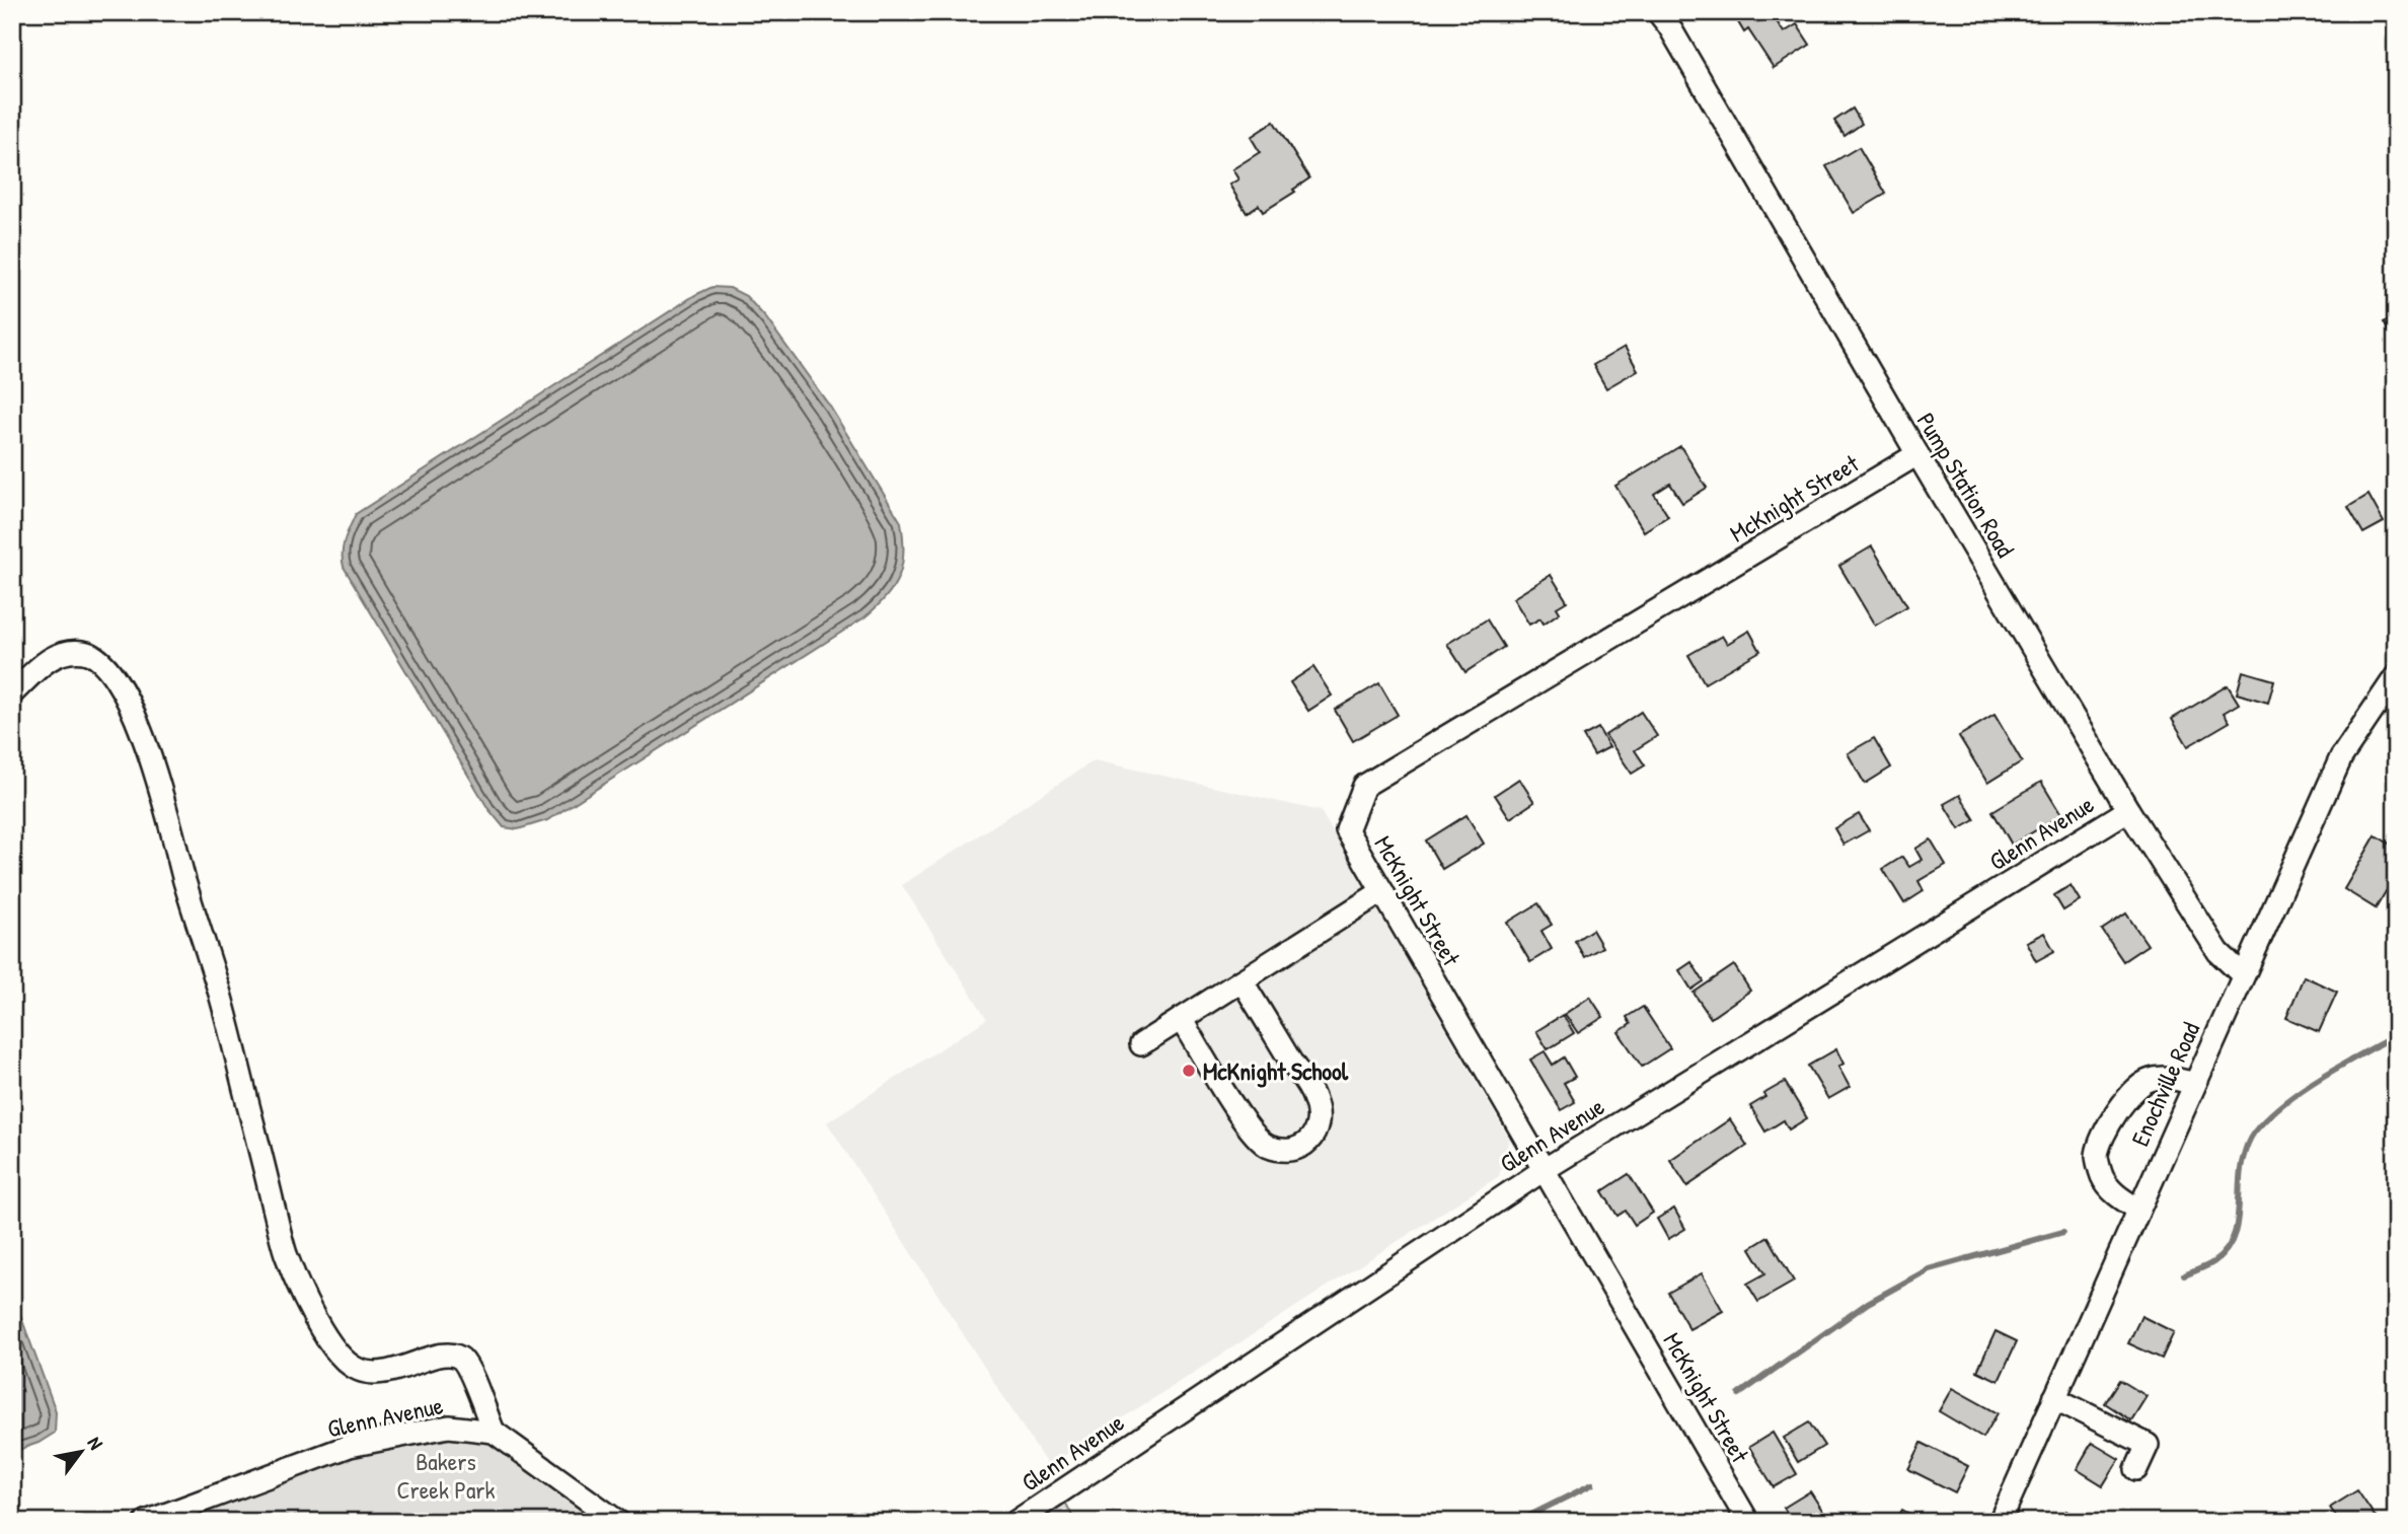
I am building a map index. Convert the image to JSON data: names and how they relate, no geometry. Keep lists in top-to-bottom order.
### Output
{
  "streets": {
    "street": [
      "Pump Station Road",
      "McKnight Street",
      "Glenn Avenue",
      "Enochville Road"
    ]
  },
  "crossings": [
    ["Pump Station Road", "McKnight Street"],
    ["Pump Station Road", "Glenn Avenue"],
    ["Pump Station Road", "Enochville Road"],
    ["McKnight Street", "Glenn Avenue"]
  ],
  "parks": ["Bakers Creek Park"],
  "places": ["McKnight School"],
  "north": "top right"
}
